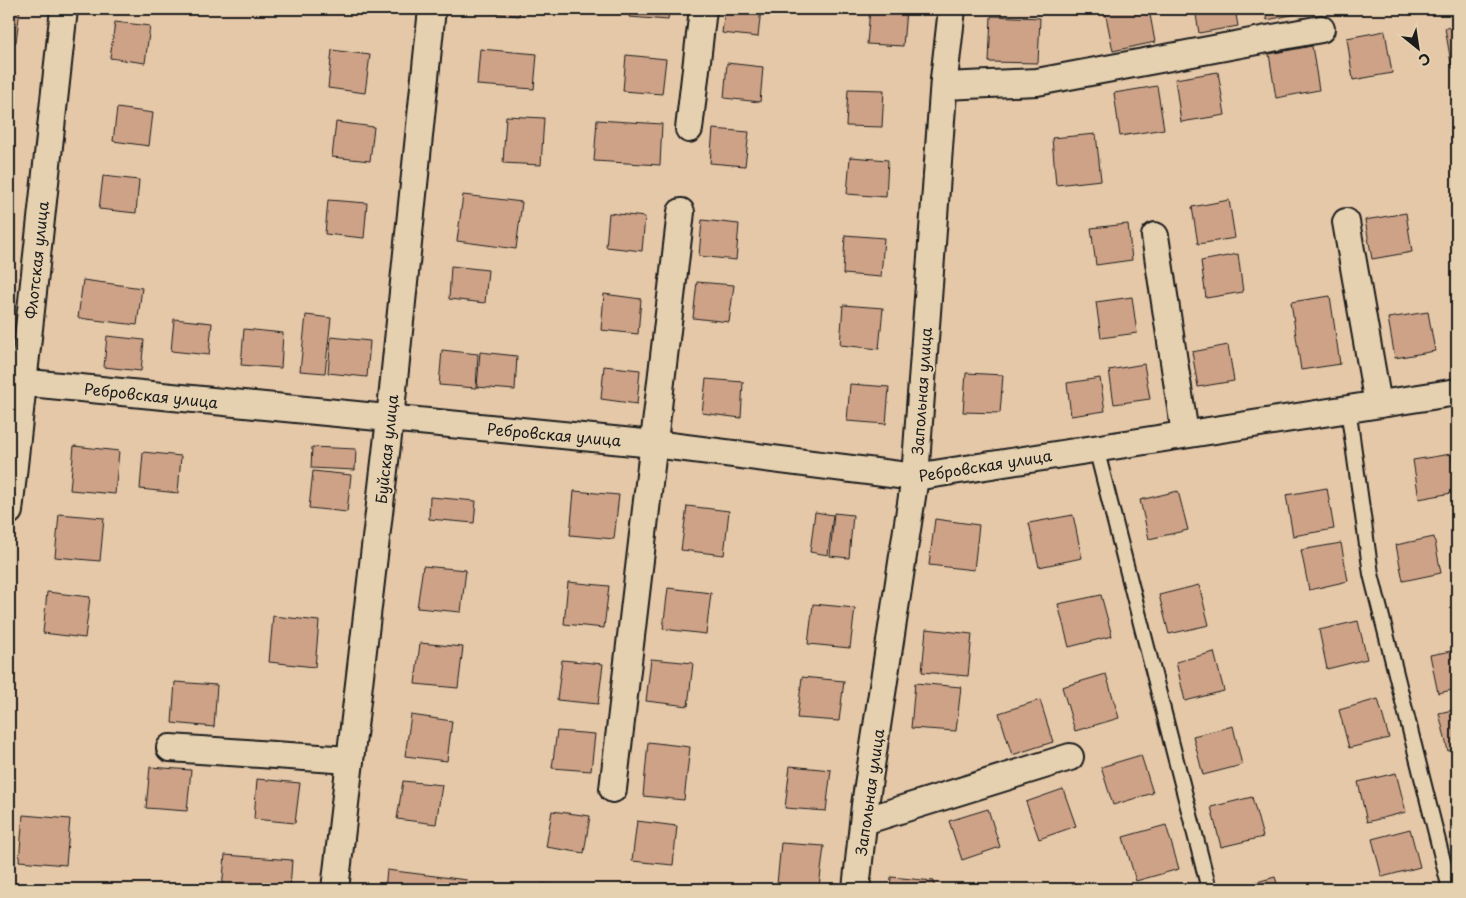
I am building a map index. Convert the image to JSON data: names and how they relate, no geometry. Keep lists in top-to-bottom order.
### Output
{
  "streets": {
    "street": [
      "Флотская улица",
      "Запольная улица",
      "Ребровская улица",
      "Буйская улица"
    ]
  },
  "crossings": [
    ["Флотская улица", "Ребровская улица"],
    ["Запольная улица", "Ребровская улица"],
    ["Ребровская улица", "Буйская улица"]
  ],
  "north": "bottom right"
}
